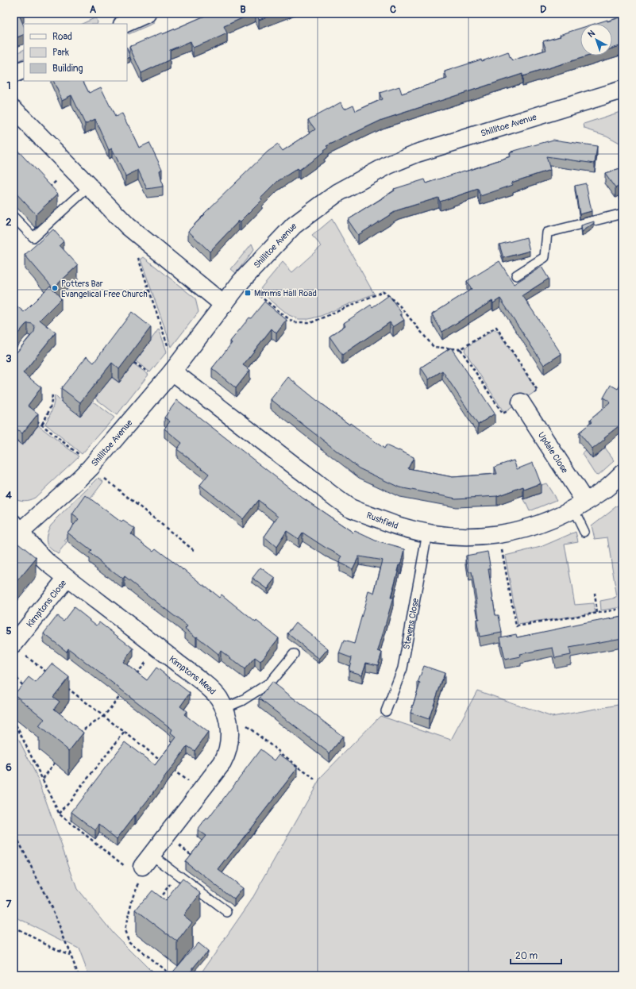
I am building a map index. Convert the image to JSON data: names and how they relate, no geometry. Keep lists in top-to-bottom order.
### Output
{
  "streets": {
    "street": [
      "Shillitoe Avenue",
      "Updale Close",
      "Rushfield",
      "Kimptons Close",
      "Kimptons Mead"
    ],
    "lane": ["Stevens Close"]
  },
  "crossings": [
    ["Shillitoe Avenue", "Rushfield"],
    ["Shillitoe Avenue", "Kimptons Mead"],
    ["Updale Close", "Rushfield"],
    ["Rushfield", "Stevens Close"],
    ["Kimptons Close", "Kimptons Mead"]
  ],
  "places": {
    "other": ["Potters Bar Evangelical Free Church"],
    "transit": ["Mimms Hall Road"]
  },
  "legend": ["Road", "Park", "Building"],
  "scale_bar": "20 m",
  "north": "top left",
  "grid": {
    "columns": [
      "A",
      "B",
      "C",
      "D"
    ],
    "rows": [
      "1",
      "2",
      "3",
      "4",
      "5",
      "6",
      "7"
    ]
  }
}
